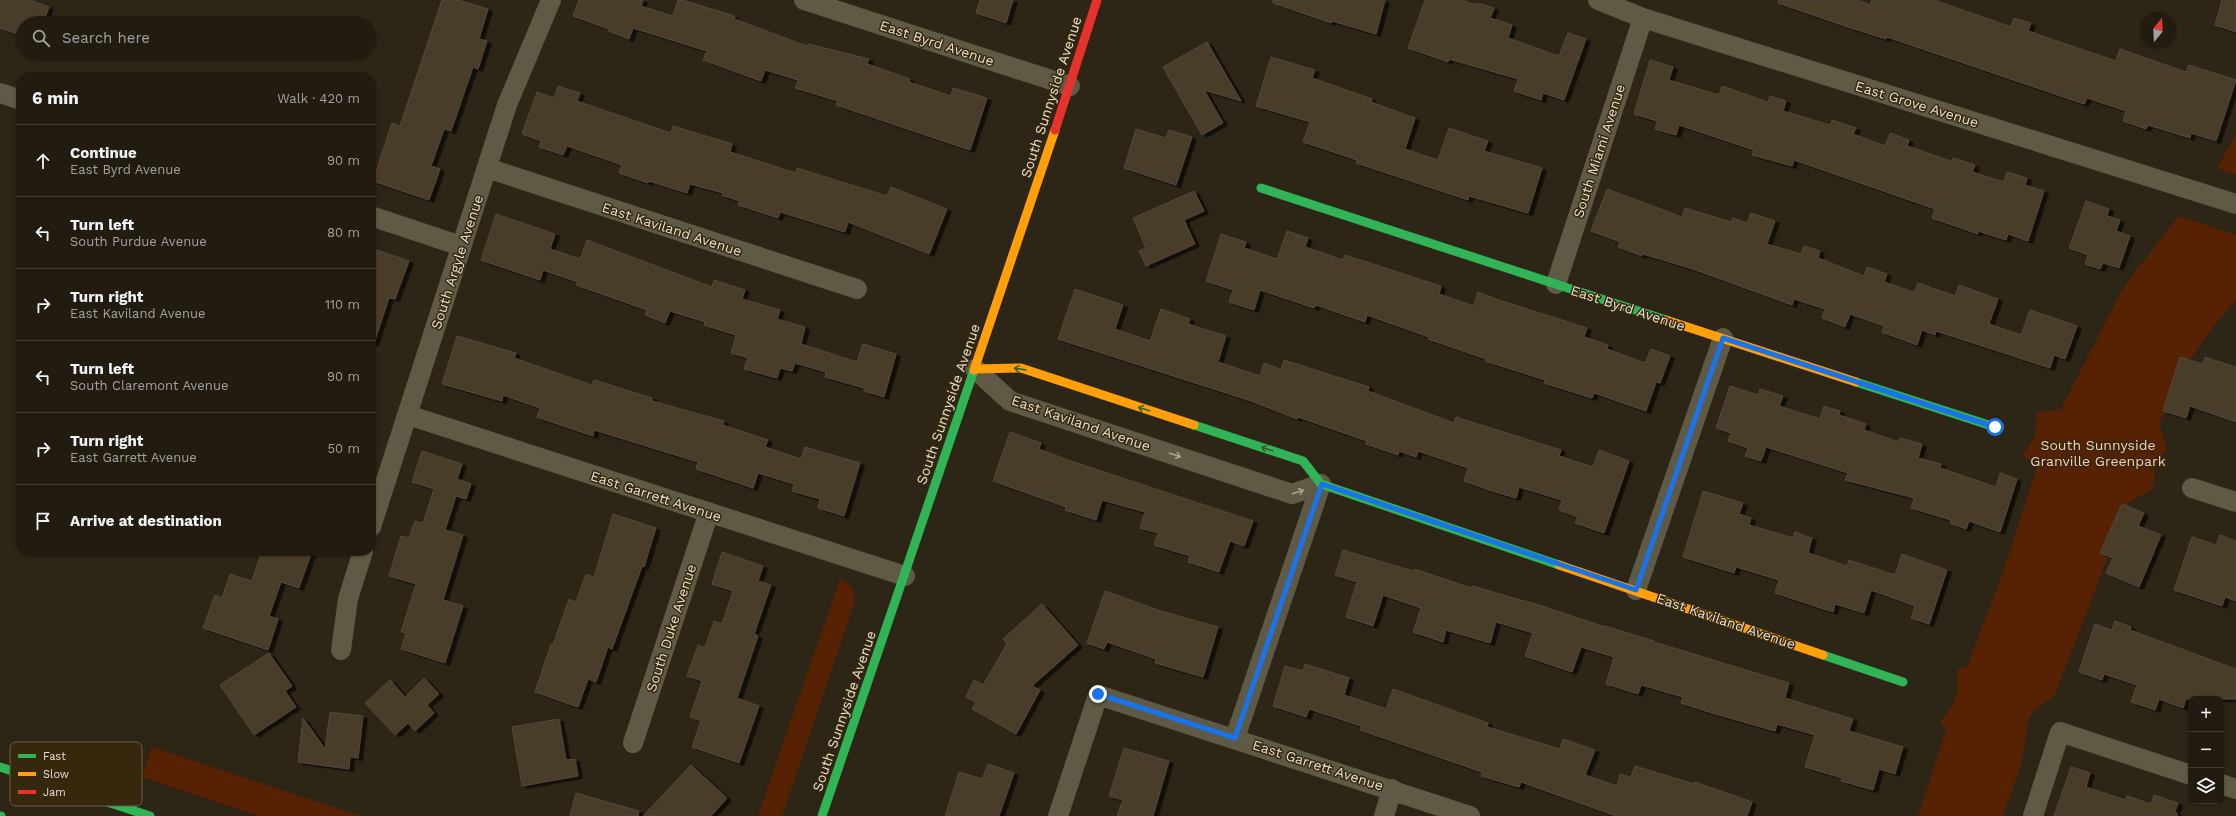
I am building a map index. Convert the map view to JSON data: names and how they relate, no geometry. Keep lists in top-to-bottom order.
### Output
{
  "streets": {
    "street": [
      "East Byrd Avenue",
      "South Sunnyside Avenue",
      "East Grove Avenue",
      "South Miami Avenue",
      "East Kaviland Avenue",
      "South Argyle Avenue",
      "East Garrett Avenue",
      "South Duke Avenue"
    ]
  },
  "crossings": [
    ["East Byrd Avenue", "South Sunnyside Avenue"],
    ["East Byrd Avenue", "South Miami Avenue"],
    ["South Sunnyside Avenue", "East Kaviland Avenue"],
    ["South Sunnyside Avenue", "East Garrett Avenue"],
    ["East Grove Avenue", "South Miami Avenue"],
    ["East Kaviland Avenue", "South Argyle Avenue"],
    ["South Argyle Avenue", "East Garrett Avenue"],
    ["East Garrett Avenue", "South Duke Avenue"]
  ],
  "parks": ["South Sunnyside Granville Greenpark"],
  "legend": ["Fast", "Slow", "Jam"],
  "north": "top",
  "page": {
    "search": "Search here",
    "heading": ["6 min", "Walk · 420 m"],
    "list": [
      ["Continue", "East Byrd Avenue", "90 m"],
      ["Turn left", "South Purdue Avenue", "80 m"],
      ["Turn right", "East Kaviland Avenue", "110 m"],
      ["Turn left", "South Claremont Avenue", "90 m"],
      ["Turn right", "East Garrett Avenue", "50 m"],
      "Arrive at destination"
    ],
    "map_buttons": ["+", "−"]
  }
}
